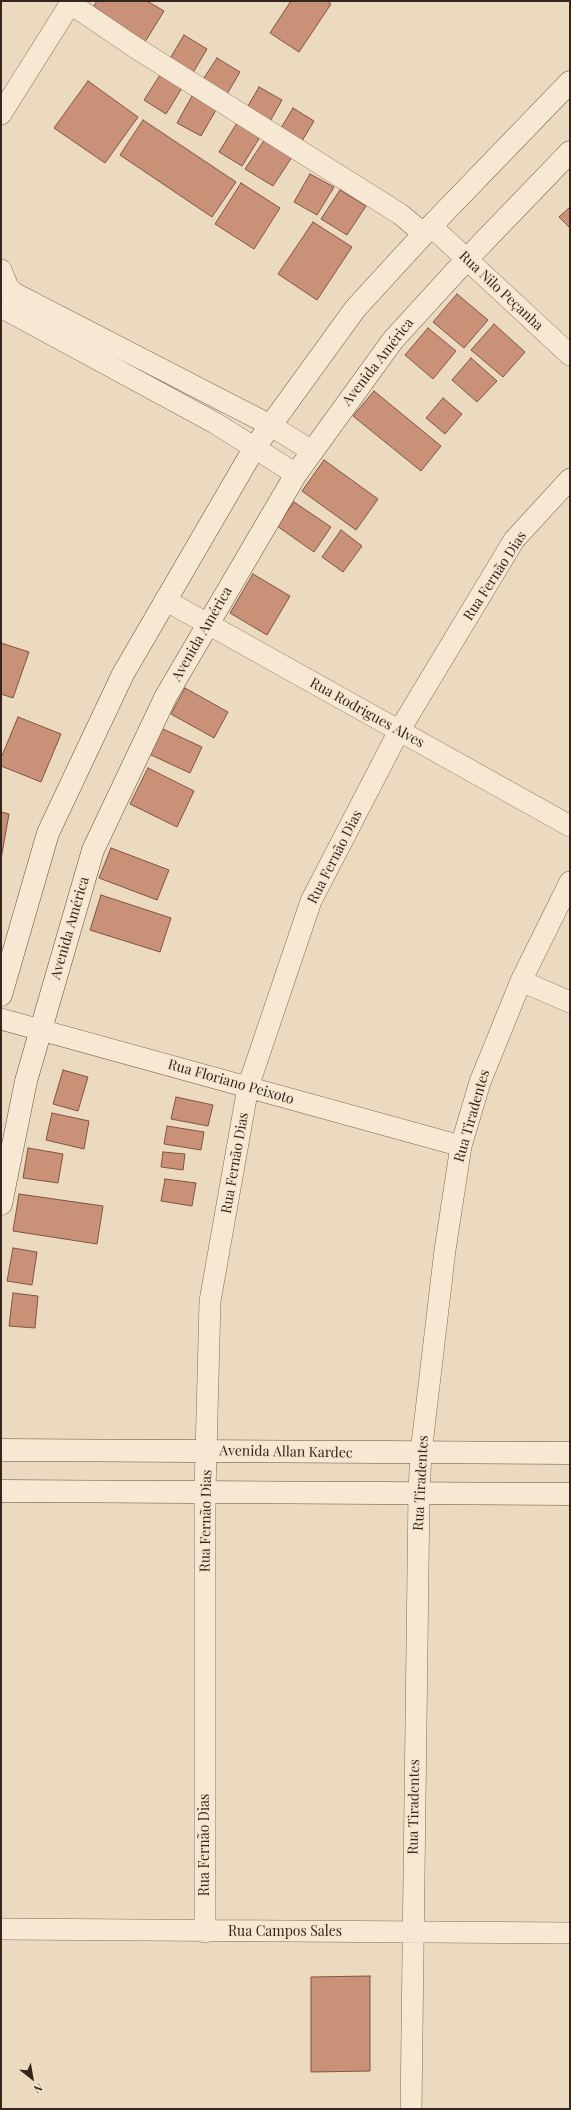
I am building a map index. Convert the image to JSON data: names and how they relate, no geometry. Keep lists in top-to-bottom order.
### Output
{
  "streets": {
    "main road": ["Avenida América", "Avenida Allan Kardec"],
    "street": [
      "Rua Nilo Peçanha",
      "Rua Fernão Dias",
      "Rua Rodrigues Alves",
      "Rua Floriano Peixoto",
      "Rua Tiradentes",
      "Rua Campos Sales"
    ]
  },
  "crossings": [
    ["Rua Nilo Peçanha", "Avenida América"],
    ["Avenida América", "Rua Rodrigues Alves"],
    ["Avenida América", "Rua Floriano Peixoto"],
    ["Rua Fernão Dias", "Rua Rodrigues Alves"],
    ["Rua Fernão Dias", "Rua Floriano Peixoto"],
    ["Rua Fernão Dias", "Avenida Allan Kardec"],
    ["Rua Fernão Dias", "Rua Campos Sales"],
    ["Rua Floriano Peixoto", "Rua Tiradentes"],
    ["Rua Tiradentes", "Avenida Allan Kardec"],
    ["Rua Tiradentes", "Rua Campos Sales"]
  ],
  "north": "bottom right"
}
